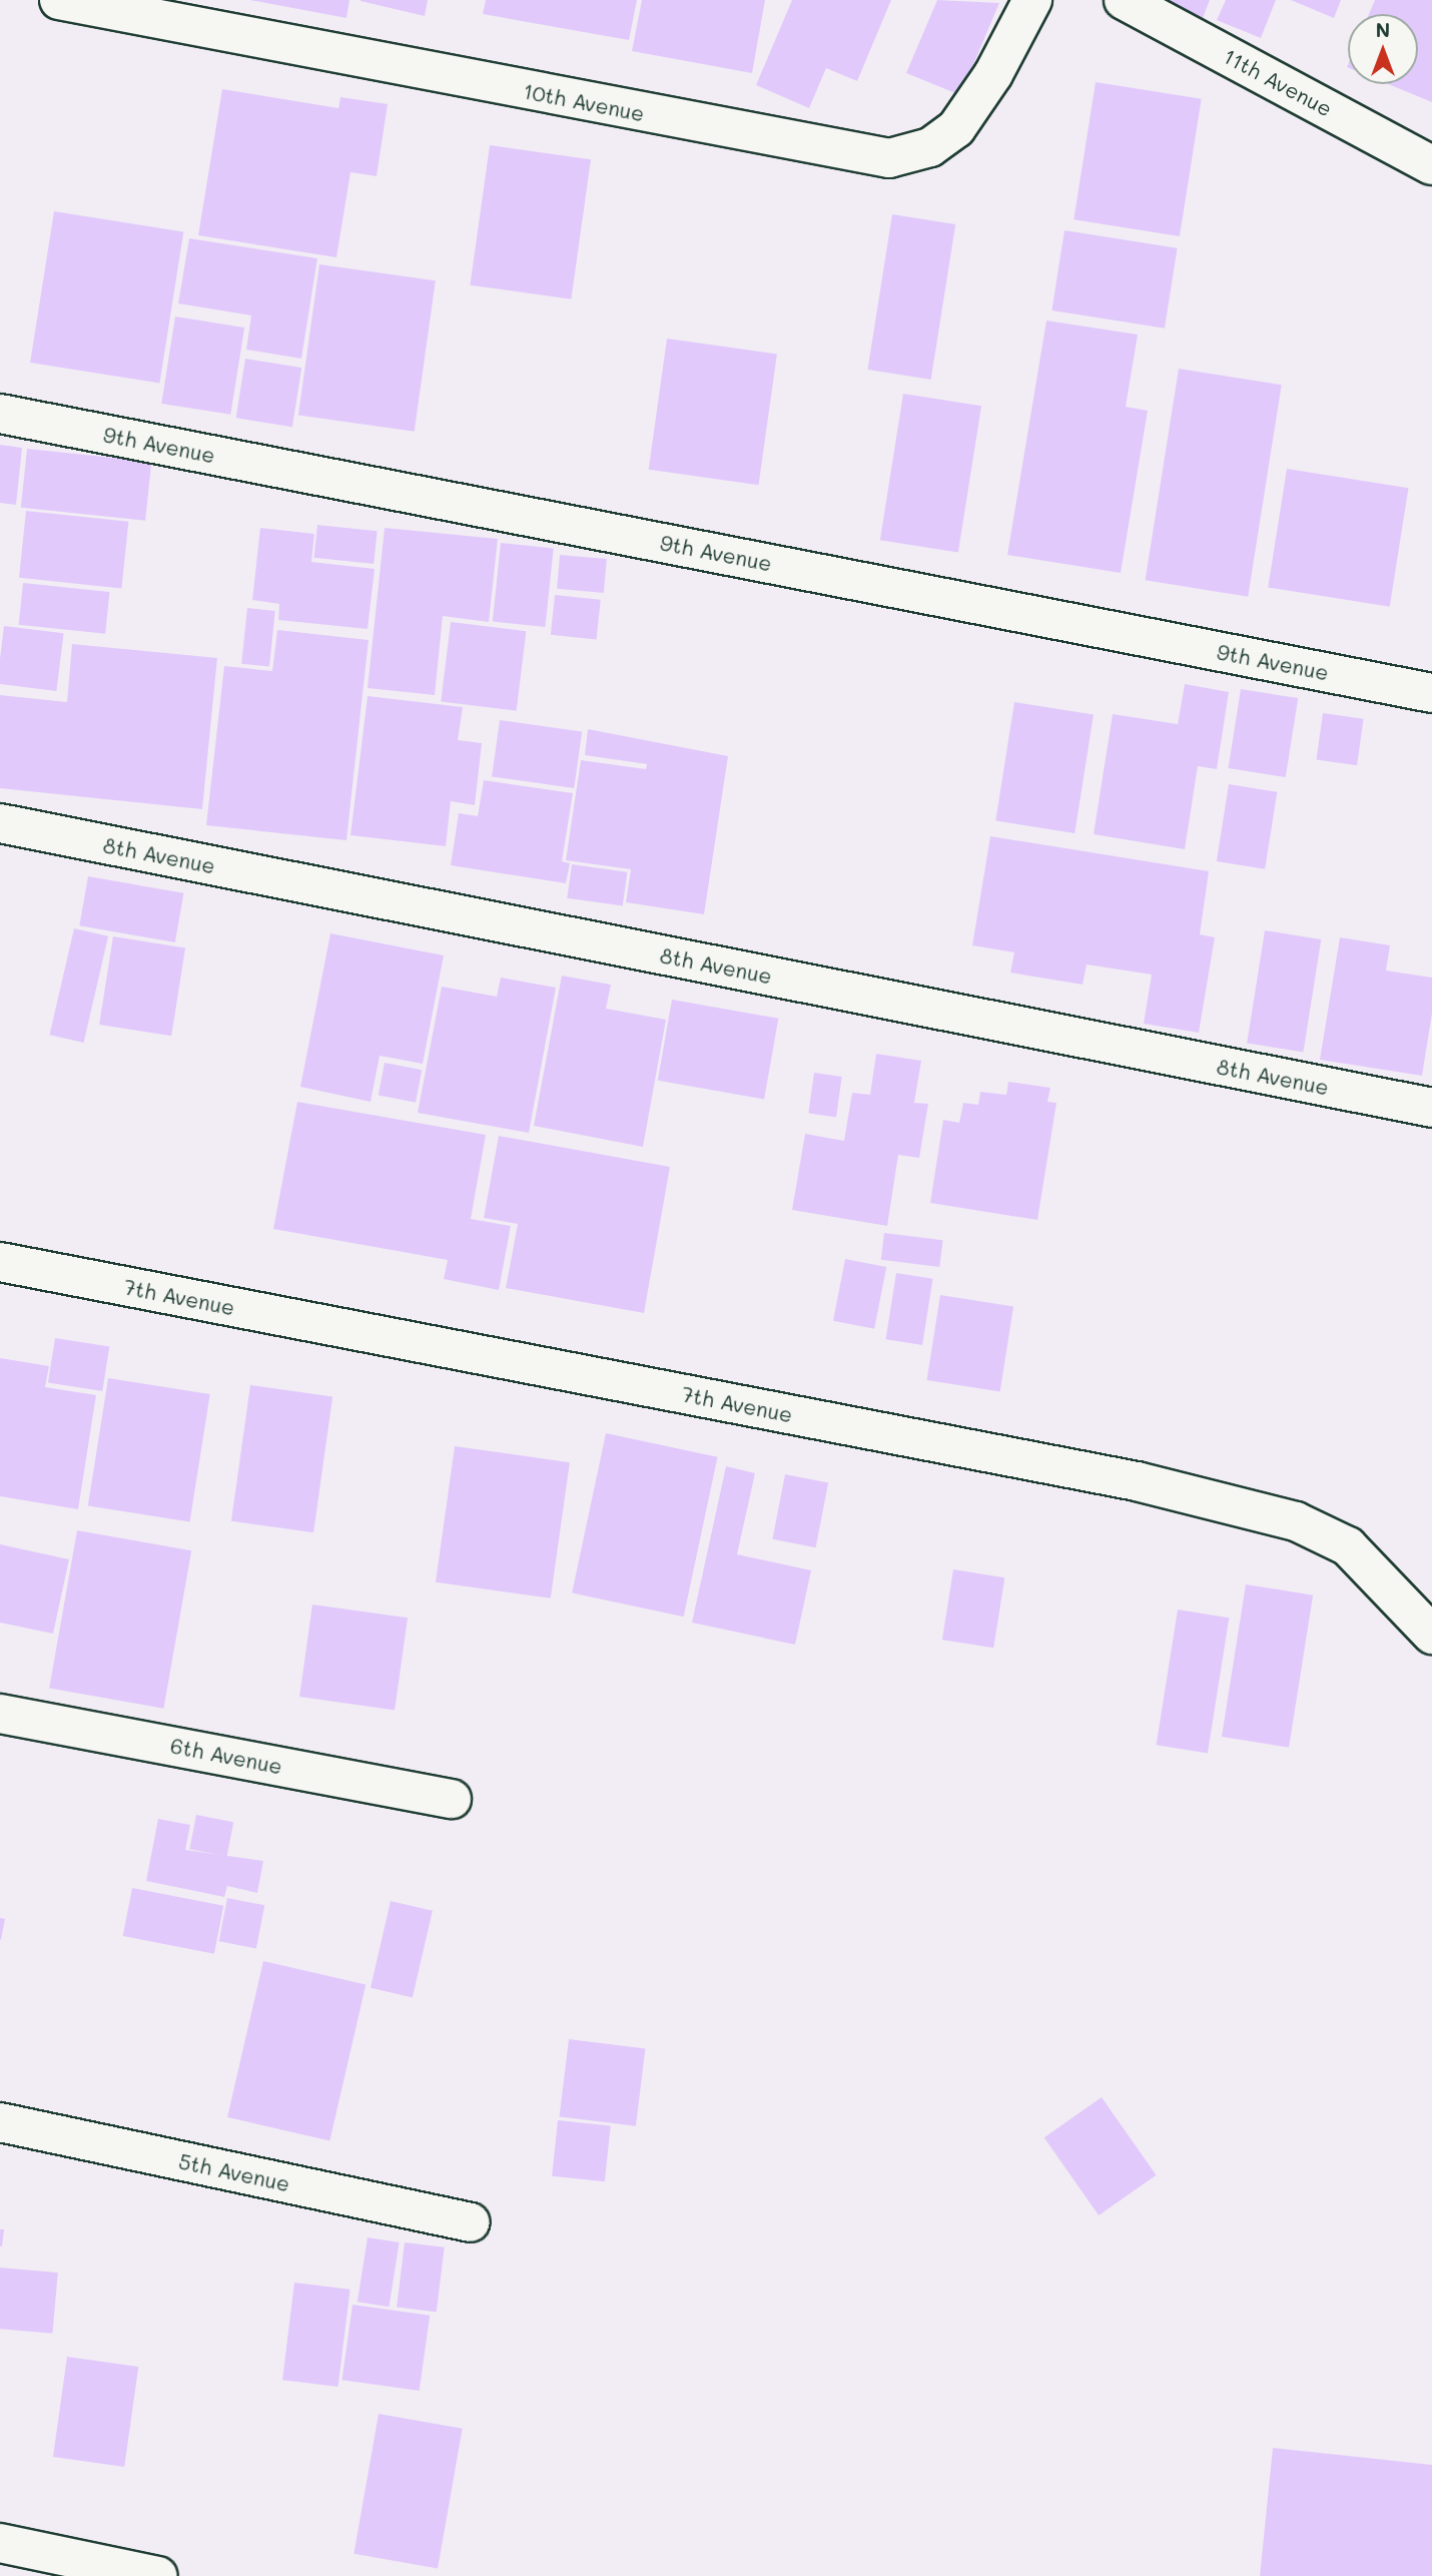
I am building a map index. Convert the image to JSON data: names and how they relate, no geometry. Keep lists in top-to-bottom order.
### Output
{
  "streets": {
    "street": [
      "11th Avenue",
      "10th Avenue",
      "9th Avenue",
      "8th Avenue",
      "7th Avenue",
      "6th Avenue",
      "5th Avenue"
    ]
  },
  "north": "top"
}
